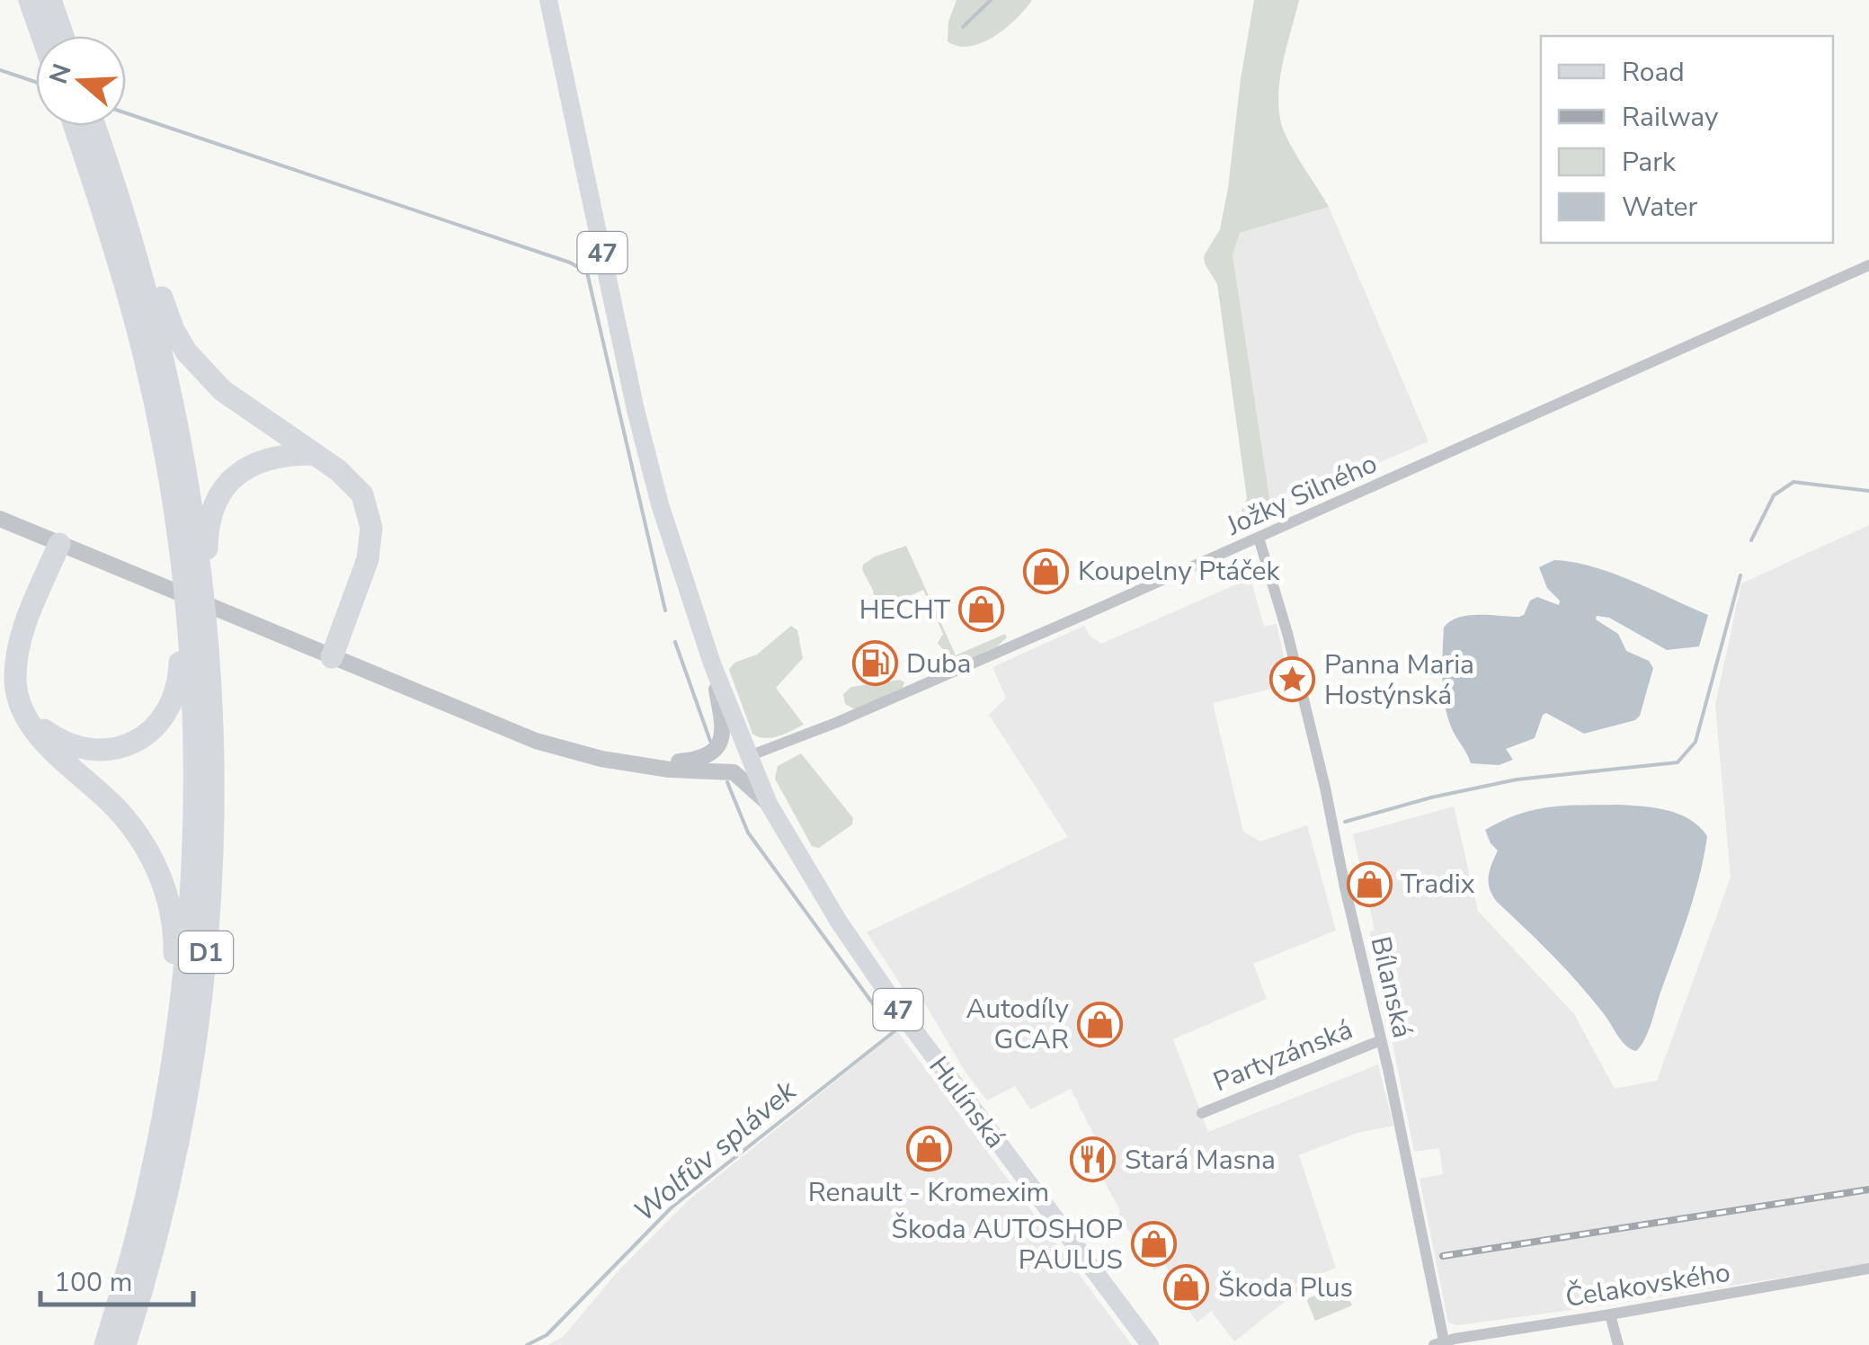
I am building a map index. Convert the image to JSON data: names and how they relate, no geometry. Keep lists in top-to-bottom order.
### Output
{
  "streets": {
    "highway": ["D1"],
    "main road": ["47", "Hulínská"],
    "street": [
      "Jožky Silného",
      "Bílanská",
      "Partyzánská",
      "Čelakovského"
    ]
  },
  "crossings": [
    ["47", "Jožky Silného"],
    ["47", "Hulínská"],
    ["Jožky Silného", "Bílanská"],
    ["Jožky Silného", "Hulínská"],
    ["Bílanská", "Partyzánská"],
    ["Bílanská", "Čelakovského"]
  ],
  "water": ["Wolfův splávek"],
  "places": {
    "shop": [
      "Koupelny Ptáček",
      "HECHT",
      "Tradix",
      "Autodíly GCAR",
      "Renault - Kromexim",
      "Škoda AUTOSHOP PAULUS",
      "Škoda Plus"
    ],
    "fuel station": ["Duba"],
    "place": ["Panna Maria Hostýnská"],
    "restaurant": ["Stará Masna"]
  },
  "legend": [
    "Road",
    "Railway",
    "Park",
    "Water"
  ],
  "scale_bar": "100 m",
  "north": "left"
}
